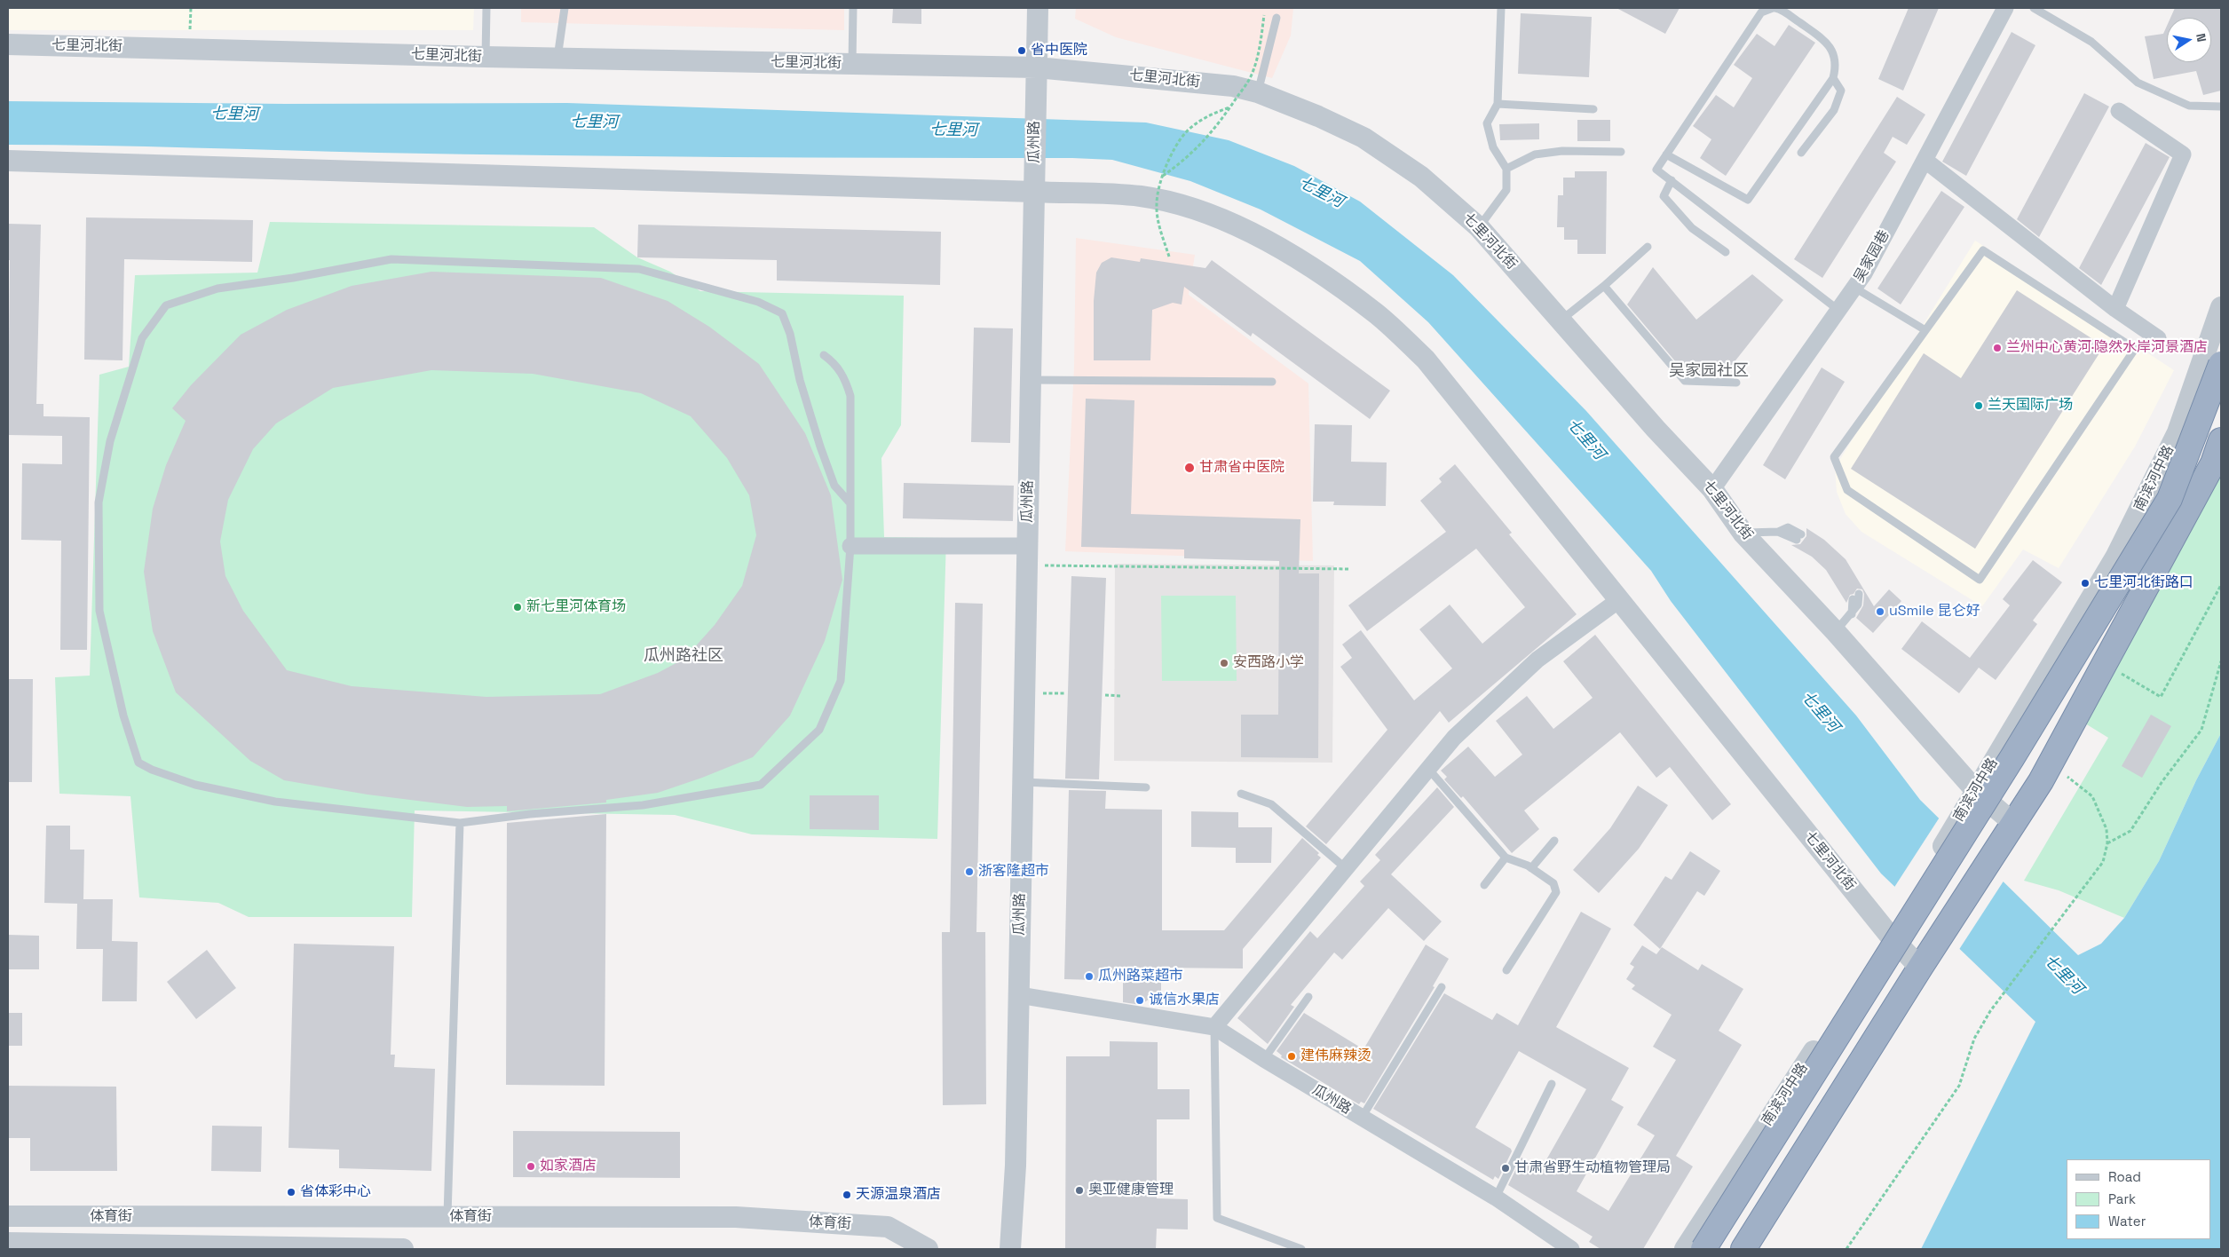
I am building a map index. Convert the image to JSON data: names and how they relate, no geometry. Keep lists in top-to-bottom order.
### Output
{
  "streets": {
    "highway": ["南滨河中路"],
    "street": [
      "七里河北街",
      "瓜州路",
      "吴家园巷",
      "体育街"
    ]
  },
  "crossings": [
    ["七里河北街", "瓜州路"],
    ["七里河北街", "吴家园巷"],
    ["七里河北街", "南滨河中路"]
  ],
  "districts": ["吴家园社区", "瓜州路社区"],
  "water": ["七里河"],
  "places": [
    "省中医院",
    "兰州中心黄河·隐然水岸河景酒店",
    "兰天国际广场",
    "甘肃省中医院",
    "七里河北街路口",
    "新七里河体育场",
    "uSmile 昆仑好",
    "安西路小学",
    "浙客隆超市",
    "瓜州路菜超市",
    "诚信水果店",
    "建伟麻辣烫",
    "如家酒店",
    "甘肃省野生动植物管理局",
    "奥亚健康管理",
    "省体彩中心",
    "天源温泉酒店"
  ],
  "legend": ["Road", "Park", "Water"],
  "north": "right"
}
